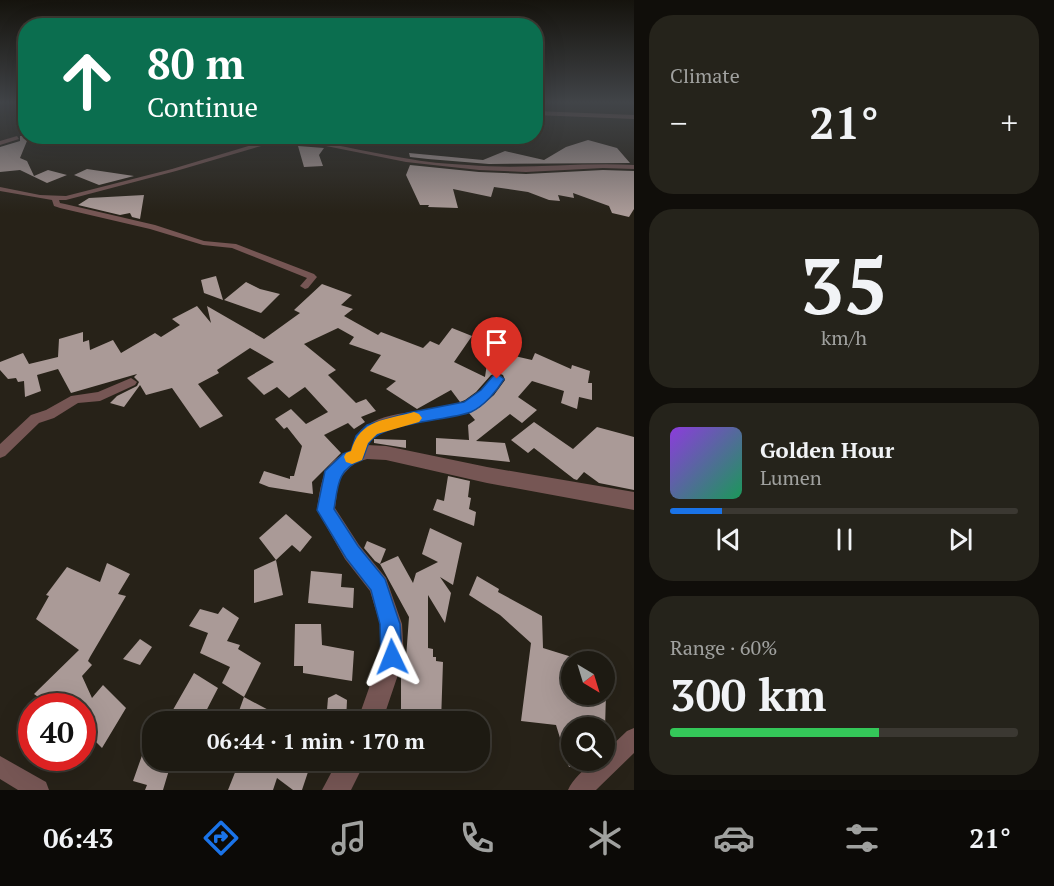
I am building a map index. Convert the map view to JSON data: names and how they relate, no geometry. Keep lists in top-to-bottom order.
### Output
{
  "north": "bottom right",
  "page": {
    "tile": [
      "Climate",
      ["35", "km/h"],
      ["Range · 60%", "300 km"]
    ],
    "turn": ["80 m", "Continue"],
    "heat": ["−", "21°", "+"],
    "song": ["Golden Hour", "Lumen"],
    "limit": "40",
    "trip": "06:44 · 1 min · 170 m",
    "tabs": ["06:43", "21°"]
  }
}
